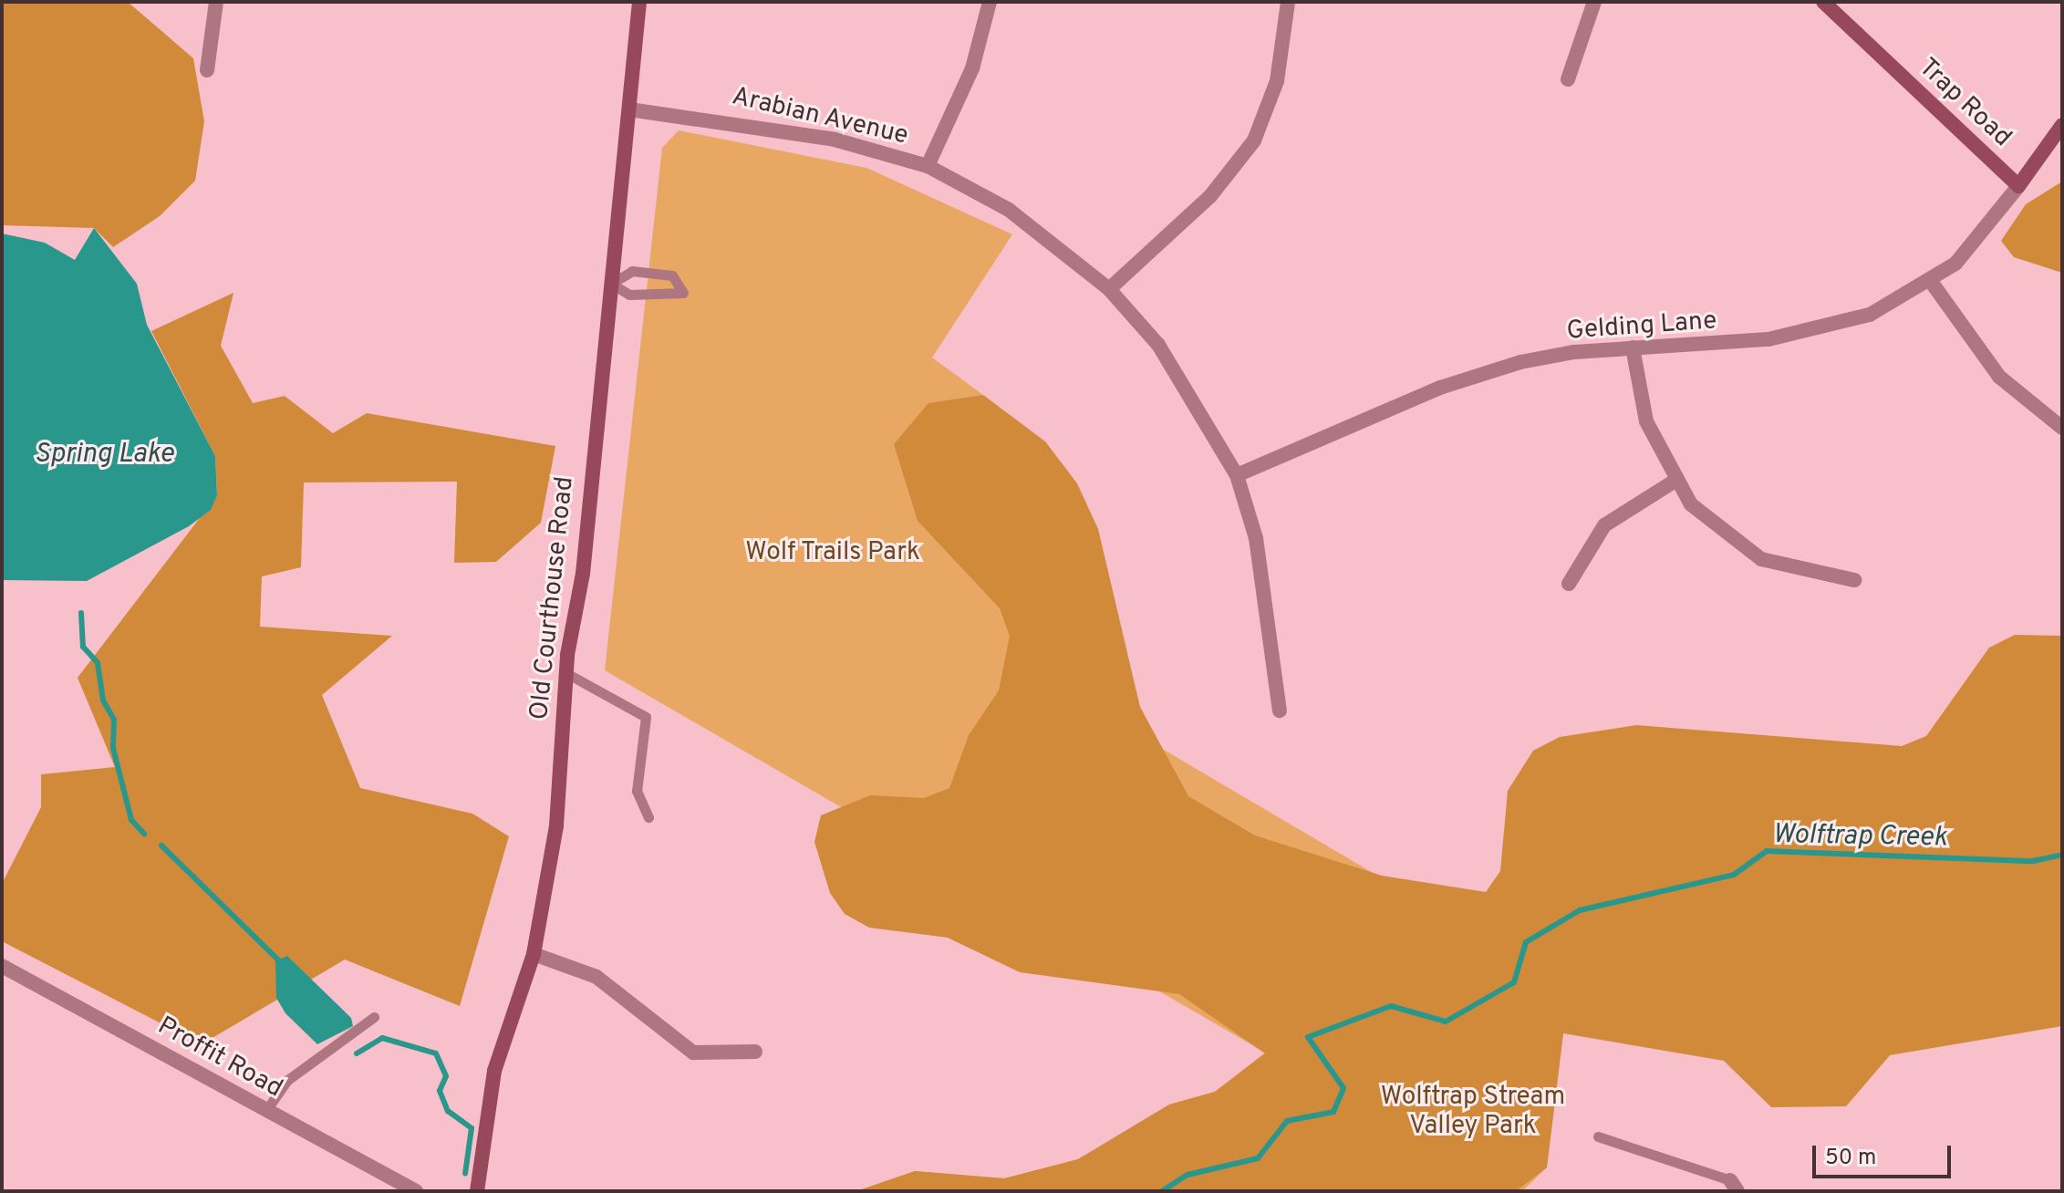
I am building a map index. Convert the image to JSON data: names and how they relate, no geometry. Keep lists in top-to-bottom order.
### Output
{
  "streets": {
    "street": [
      "Trap Road",
      "Arabian Avenue",
      "Gelding Lane",
      "Old Courthouse Road",
      "Proffit Road"
    ]
  },
  "crossings": [
    ["Trap Road", "Gelding Lane"],
    ["Arabian Avenue", "Gelding Lane"],
    ["Arabian Avenue", "Old Courthouse Road"]
  ],
  "water": ["Spring Lake", "Wolftrap Creek"],
  "parks": ["Wolf Trails Park", "Wolftrap Stream Valley Park"],
  "scale_bar": "50 m"
}
